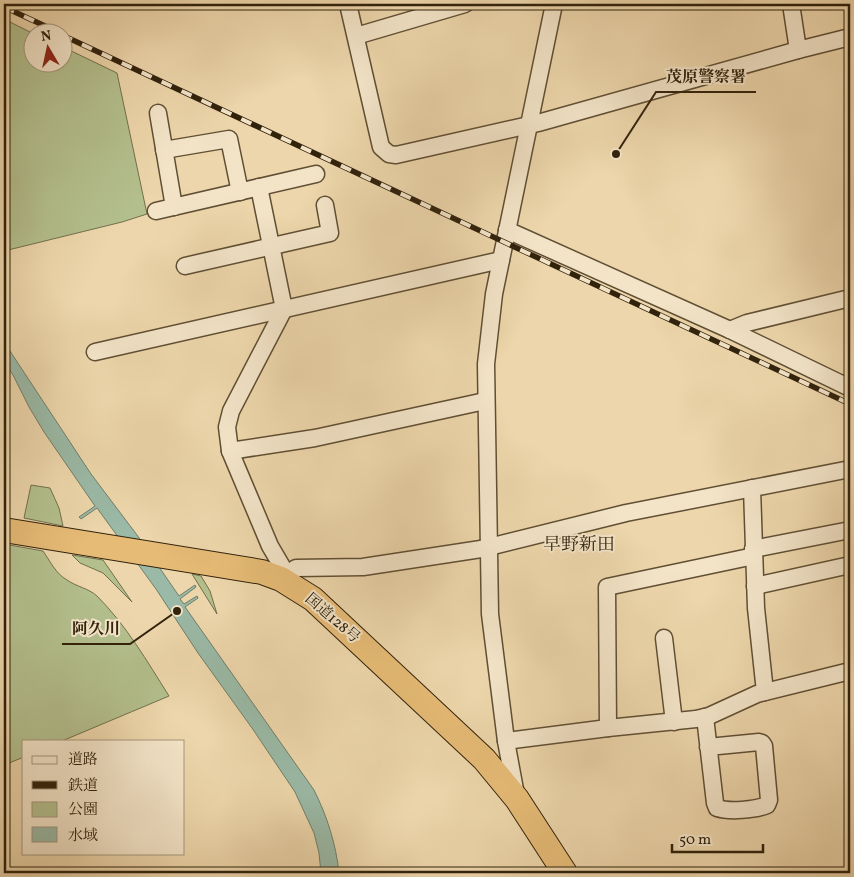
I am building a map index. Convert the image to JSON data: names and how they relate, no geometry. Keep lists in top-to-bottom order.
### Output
{
  "streets": {
    "highway": ["国道128号"]
  },
  "districts": ["早野新田"],
  "places": ["茂原警察署", "阿久川"],
  "legend": [
    "道路",
    "鉄道",
    "公園",
    "水域"
  ],
  "scale_bar": "50 m",
  "north": "top"
}
